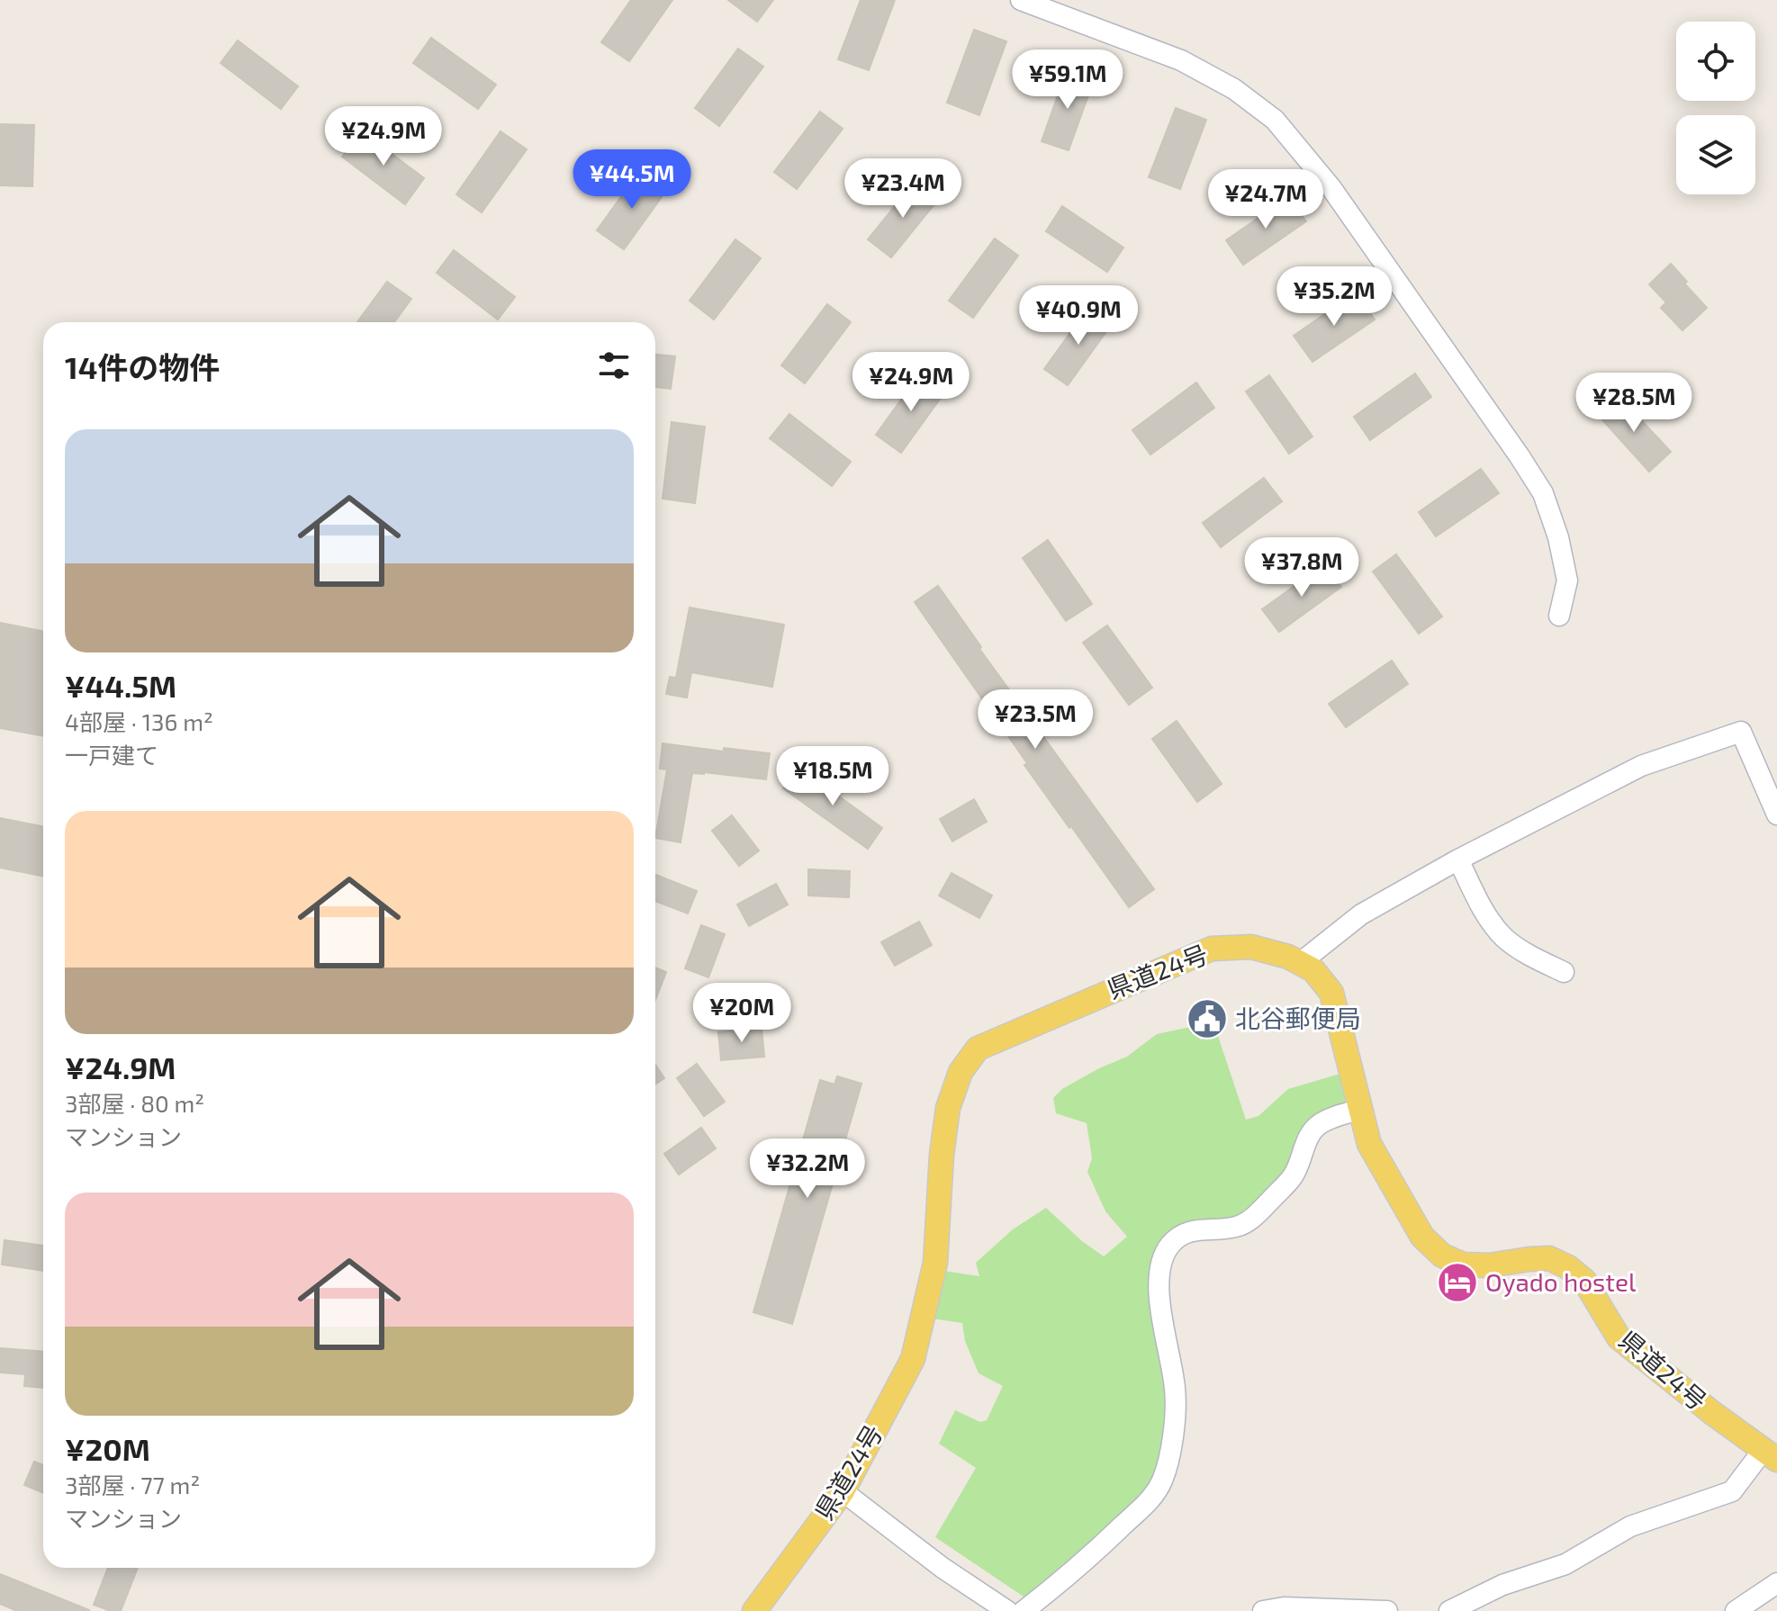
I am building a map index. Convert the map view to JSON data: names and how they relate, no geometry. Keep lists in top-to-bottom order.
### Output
{
  "streets": {
    "main road": ["県道24号"]
  },
  "places": {
    "public building": ["北谷郵便局"],
    "hotel": ["Oyado hostel"]
  },
  "page": {
    "price": [
      "¥59.1M",
      "¥24.9M",
      "¥44.5M",
      "¥23.4M",
      "¥24.7M",
      "¥35.2M",
      "¥40.9M",
      "¥24.9M",
      "¥28.5M",
      "¥37.8M",
      "¥23.5M",
      "¥18.5M",
      "¥20M",
      "¥32.2M"
    ],
    "heading": "14件の物件",
    "list": [
      {
        "name": "¥44.5M",
        "note": "4部屋 · 136 m² · 一戸建て"
      },
      {
        "name": "¥24.9M",
        "note": "3部屋 · 80 m² · マンション"
      },
      {
        "name": "¥20M",
        "note": "3部屋 · 77 m² · マンション"
      }
    ]
  }
}
